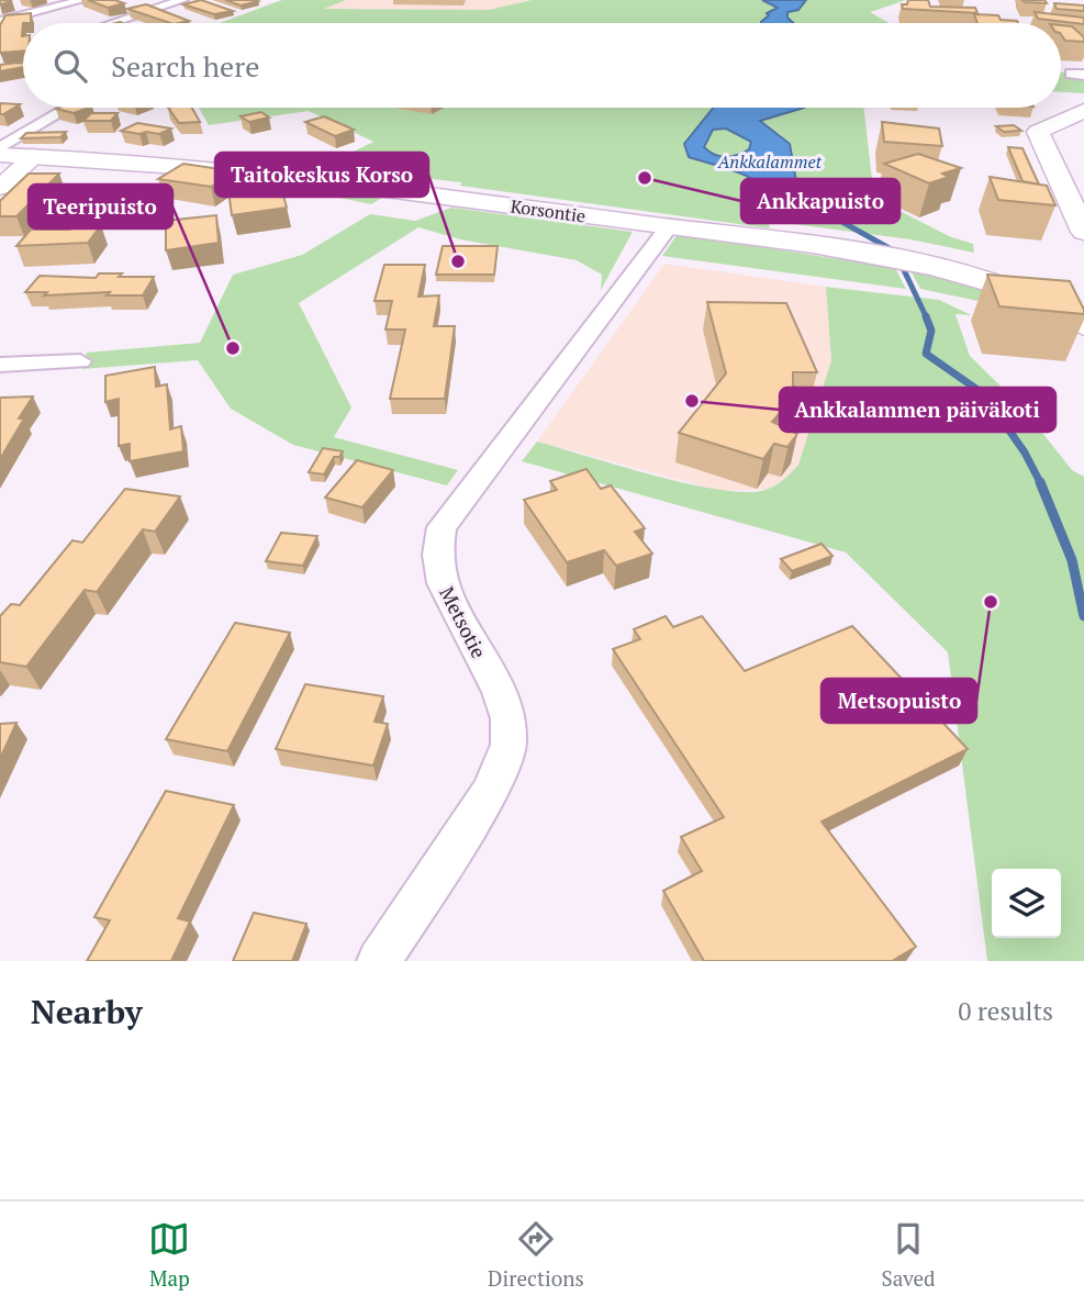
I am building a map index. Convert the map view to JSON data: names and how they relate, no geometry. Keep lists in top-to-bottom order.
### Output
{
  "streets": {
    "main road": ["Korsontie"],
    "street": ["Metsotie"]
  },
  "crossings": [
    ["Korsontie", "Metsotie"]
  ],
  "water": ["Ankkalammet"],
  "places": [
    "Ankkapuisto",
    "Taitokeskus Korso",
    "Teeripuisto",
    "Ankkalammen päiväkoti",
    "Metsopuisto"
  ],
  "page": {
    "search": "Search here",
    "heading": ["Nearby", "0 results"],
    "nav": ["Map", "Directions", "Saved"]
  }
}
